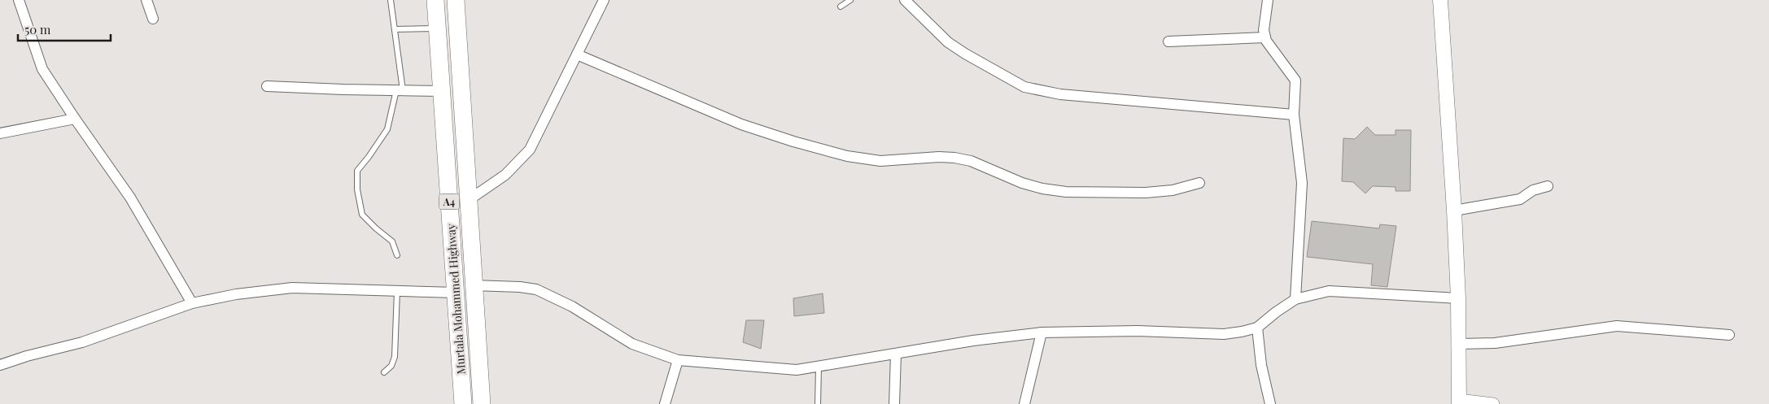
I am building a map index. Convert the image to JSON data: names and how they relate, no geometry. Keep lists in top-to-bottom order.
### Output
{
  "streets": {
    "highway": ["A4", "Murtala Mohammed Highway"]
  },
  "scale_bar": "50 m"
}
